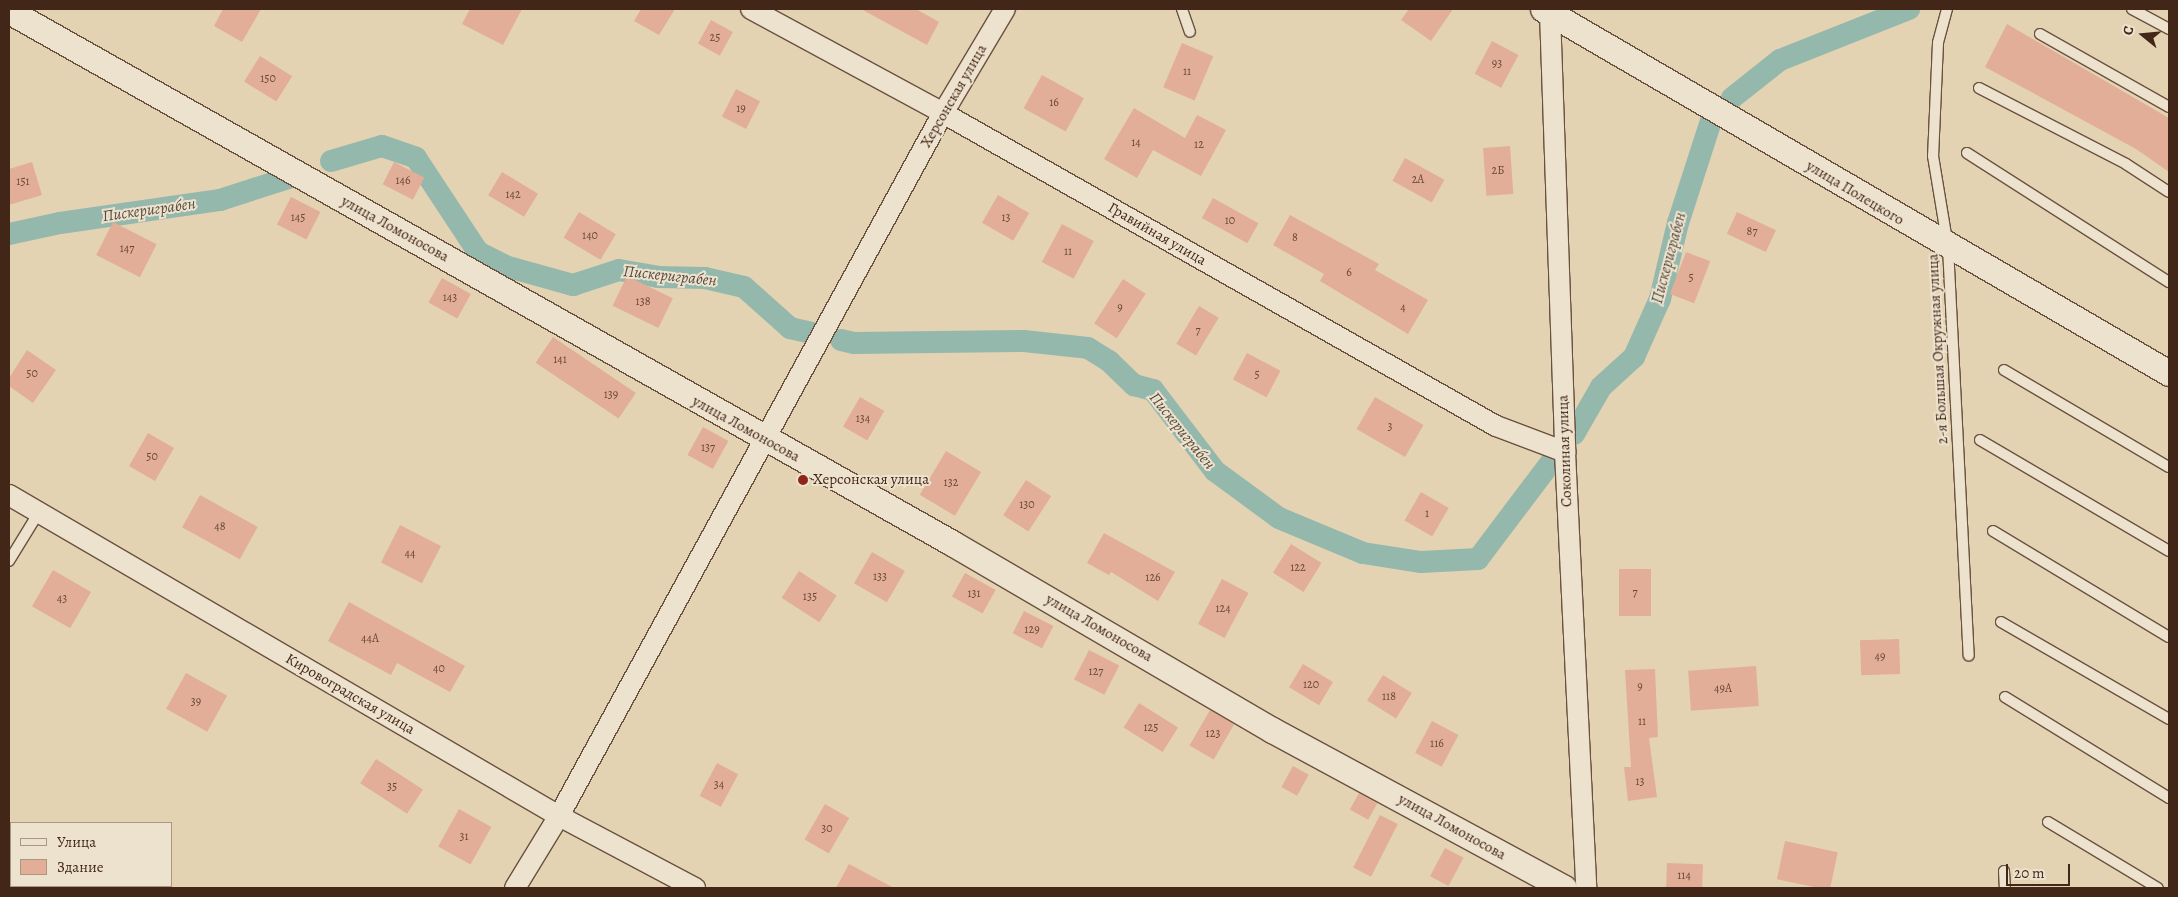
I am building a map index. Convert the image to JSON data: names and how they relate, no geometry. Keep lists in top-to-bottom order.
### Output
{
  "streets": {
    "street": [
      "Херсонская улица",
      "улица Полецкого",
      "улица Ломоносова",
      "Гравийная улица",
      "Соколиная улица",
      "Кировоградская улица"
    ],
    "lane": ["2-я Большая Окружная улица"]
  },
  "crossings": [
    ["Херсонская улица", "улица Ломоносова"],
    ["Херсонская улица", "Гравийная улица"],
    ["Херсонская улица", "Кировоградская улица"],
    ["улица Полецкого", "2-я Большая Окружная улица"],
    ["улица Полецкого", "Соколиная улица"],
    ["Гравийная улица", "Соколиная улица"]
  ],
  "water": ["Пискериграбен"],
  "places": ["Херсонская улица"],
  "house_numbers": [
    "25",
    "93",
    "11",
    "150",
    "16",
    "19",
    "14",
    "12",
    "2Б",
    "2А",
    "146",
    "151",
    "142",
    "145",
    "13",
    "10",
    "87",
    "140",
    "8",
    "147",
    "11",
    "6",
    "5",
    "143",
    "138",
    "9",
    "4",
    "7",
    "141",
    "50",
    "5",
    "139",
    "134",
    "3",
    "137",
    "50",
    "132",
    "130",
    "1",
    "48",
    "44",
    "122",
    "133",
    "126",
    "7",
    "131",
    "135",
    "43",
    "124",
    "129",
    "44А",
    "49",
    "40",
    "127",
    "120",
    "9",
    "49А",
    "118",
    "39",
    "11",
    "125",
    "123",
    "116",
    "13",
    "34",
    "35",
    "30",
    "31",
    "114"
  ],
  "legend": ["Улица", "Здание"],
  "scale_bar": "20 m",
  "north": "left"
}
